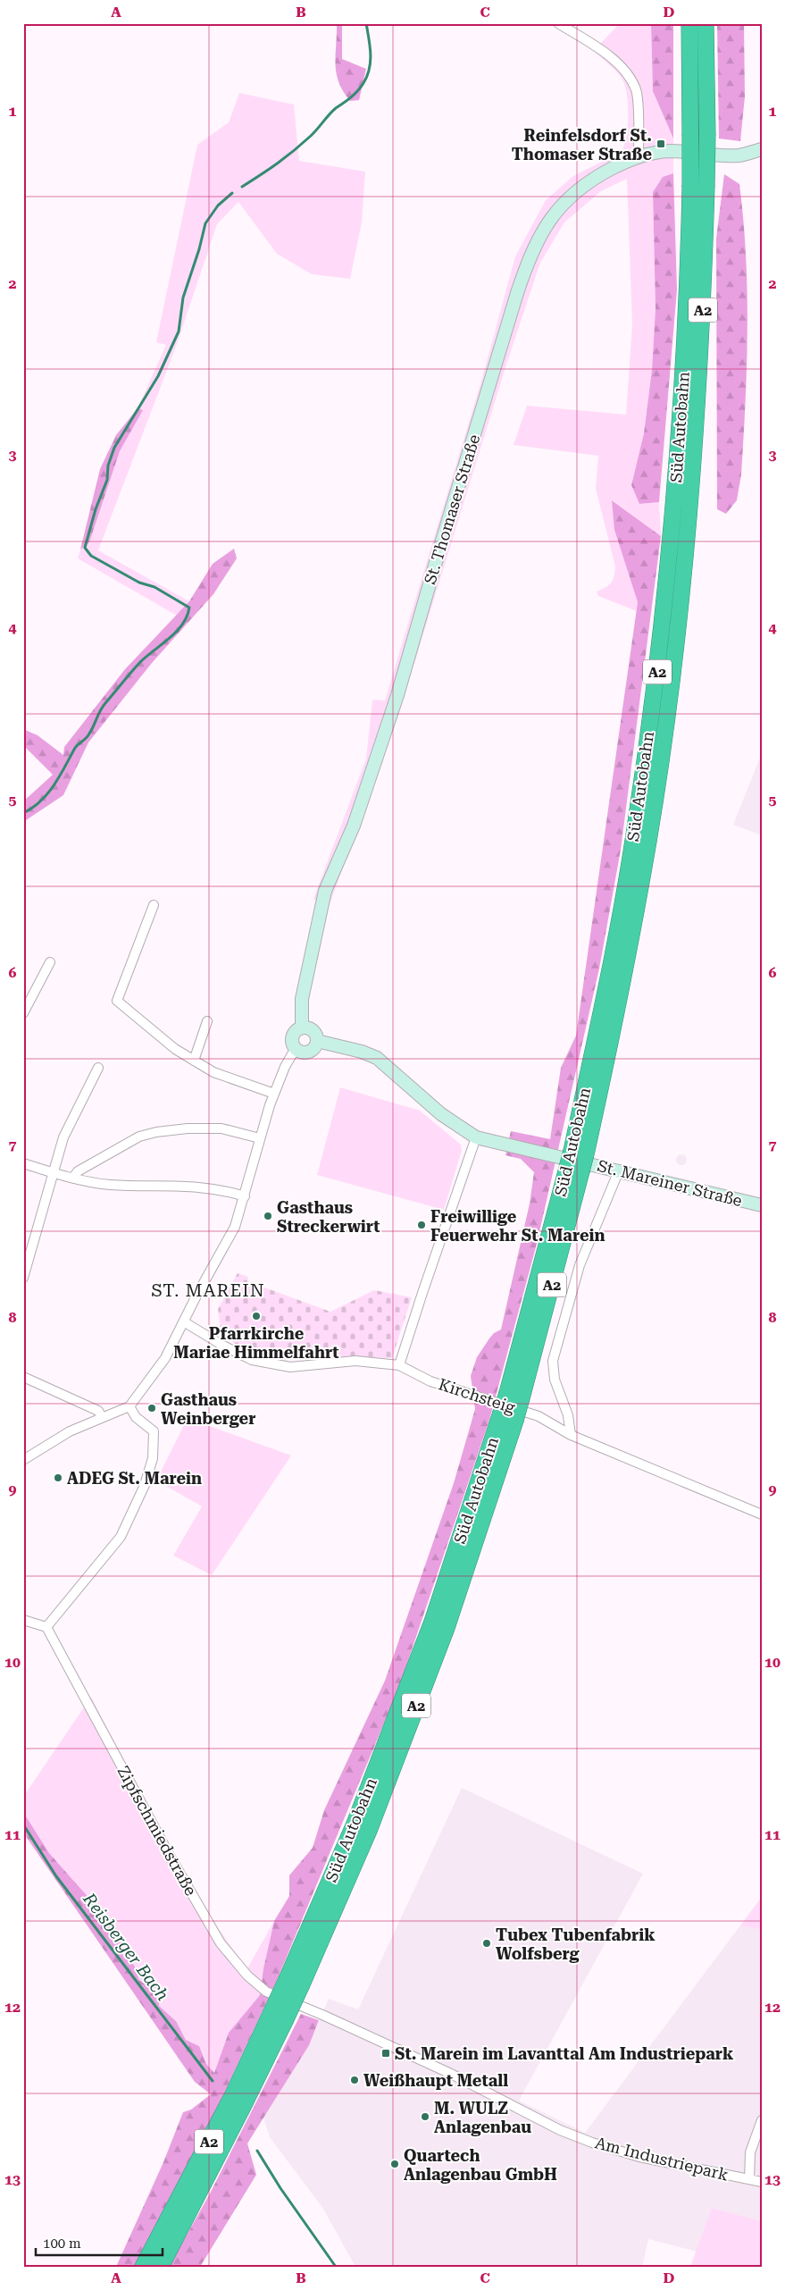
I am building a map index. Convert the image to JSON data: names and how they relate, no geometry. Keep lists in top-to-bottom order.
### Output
{
  "streets": {
    "highway": ["A2", "Süd Autobahn"],
    "main road": ["St. Thomaser Straße", "St. Mareiner Straße"],
    "street": ["Kirchsteig", "Zipfschmiedstraße", "Am Industriepark"]
  },
  "crossings": [
    ["St. Thomaser Straße", "St. Mareiner Straße"],
    ["Zipfschmiedstraße", "Am Industriepark"]
  ],
  "districts": ["ST. MAREIN"],
  "water": ["Reisberger Bach"],
  "places": {
    "transit": ["Reinfelsdorf St. Thomaser Straße", "St. Marein im Lavanttal Am Industriepark"],
    "other": [
      "Gasthaus Streckerwirt",
      "Freiwillige Feuerwehr St. Marein",
      "Pfarrkirche Mariae Himmelfahrt",
      "Gasthaus Weinberger",
      "ADEG St. Marein",
      "Tubex Tubenfabrik Wolfsberg",
      "Weißhaupt Metall",
      "M. WULZ Anlagenbau",
      "Quartech Anlagenbau GmbH"
    ]
  },
  "scale_bar": "100 m",
  "grid": {
    "columns": [
      "A",
      "B",
      "C",
      "D"
    ],
    "rows": [
      "1",
      "2",
      "3",
      "4",
      "5",
      "6",
      "7",
      "8",
      "9",
      "10",
      "11",
      "12",
      "13"
    ]
  }
}
